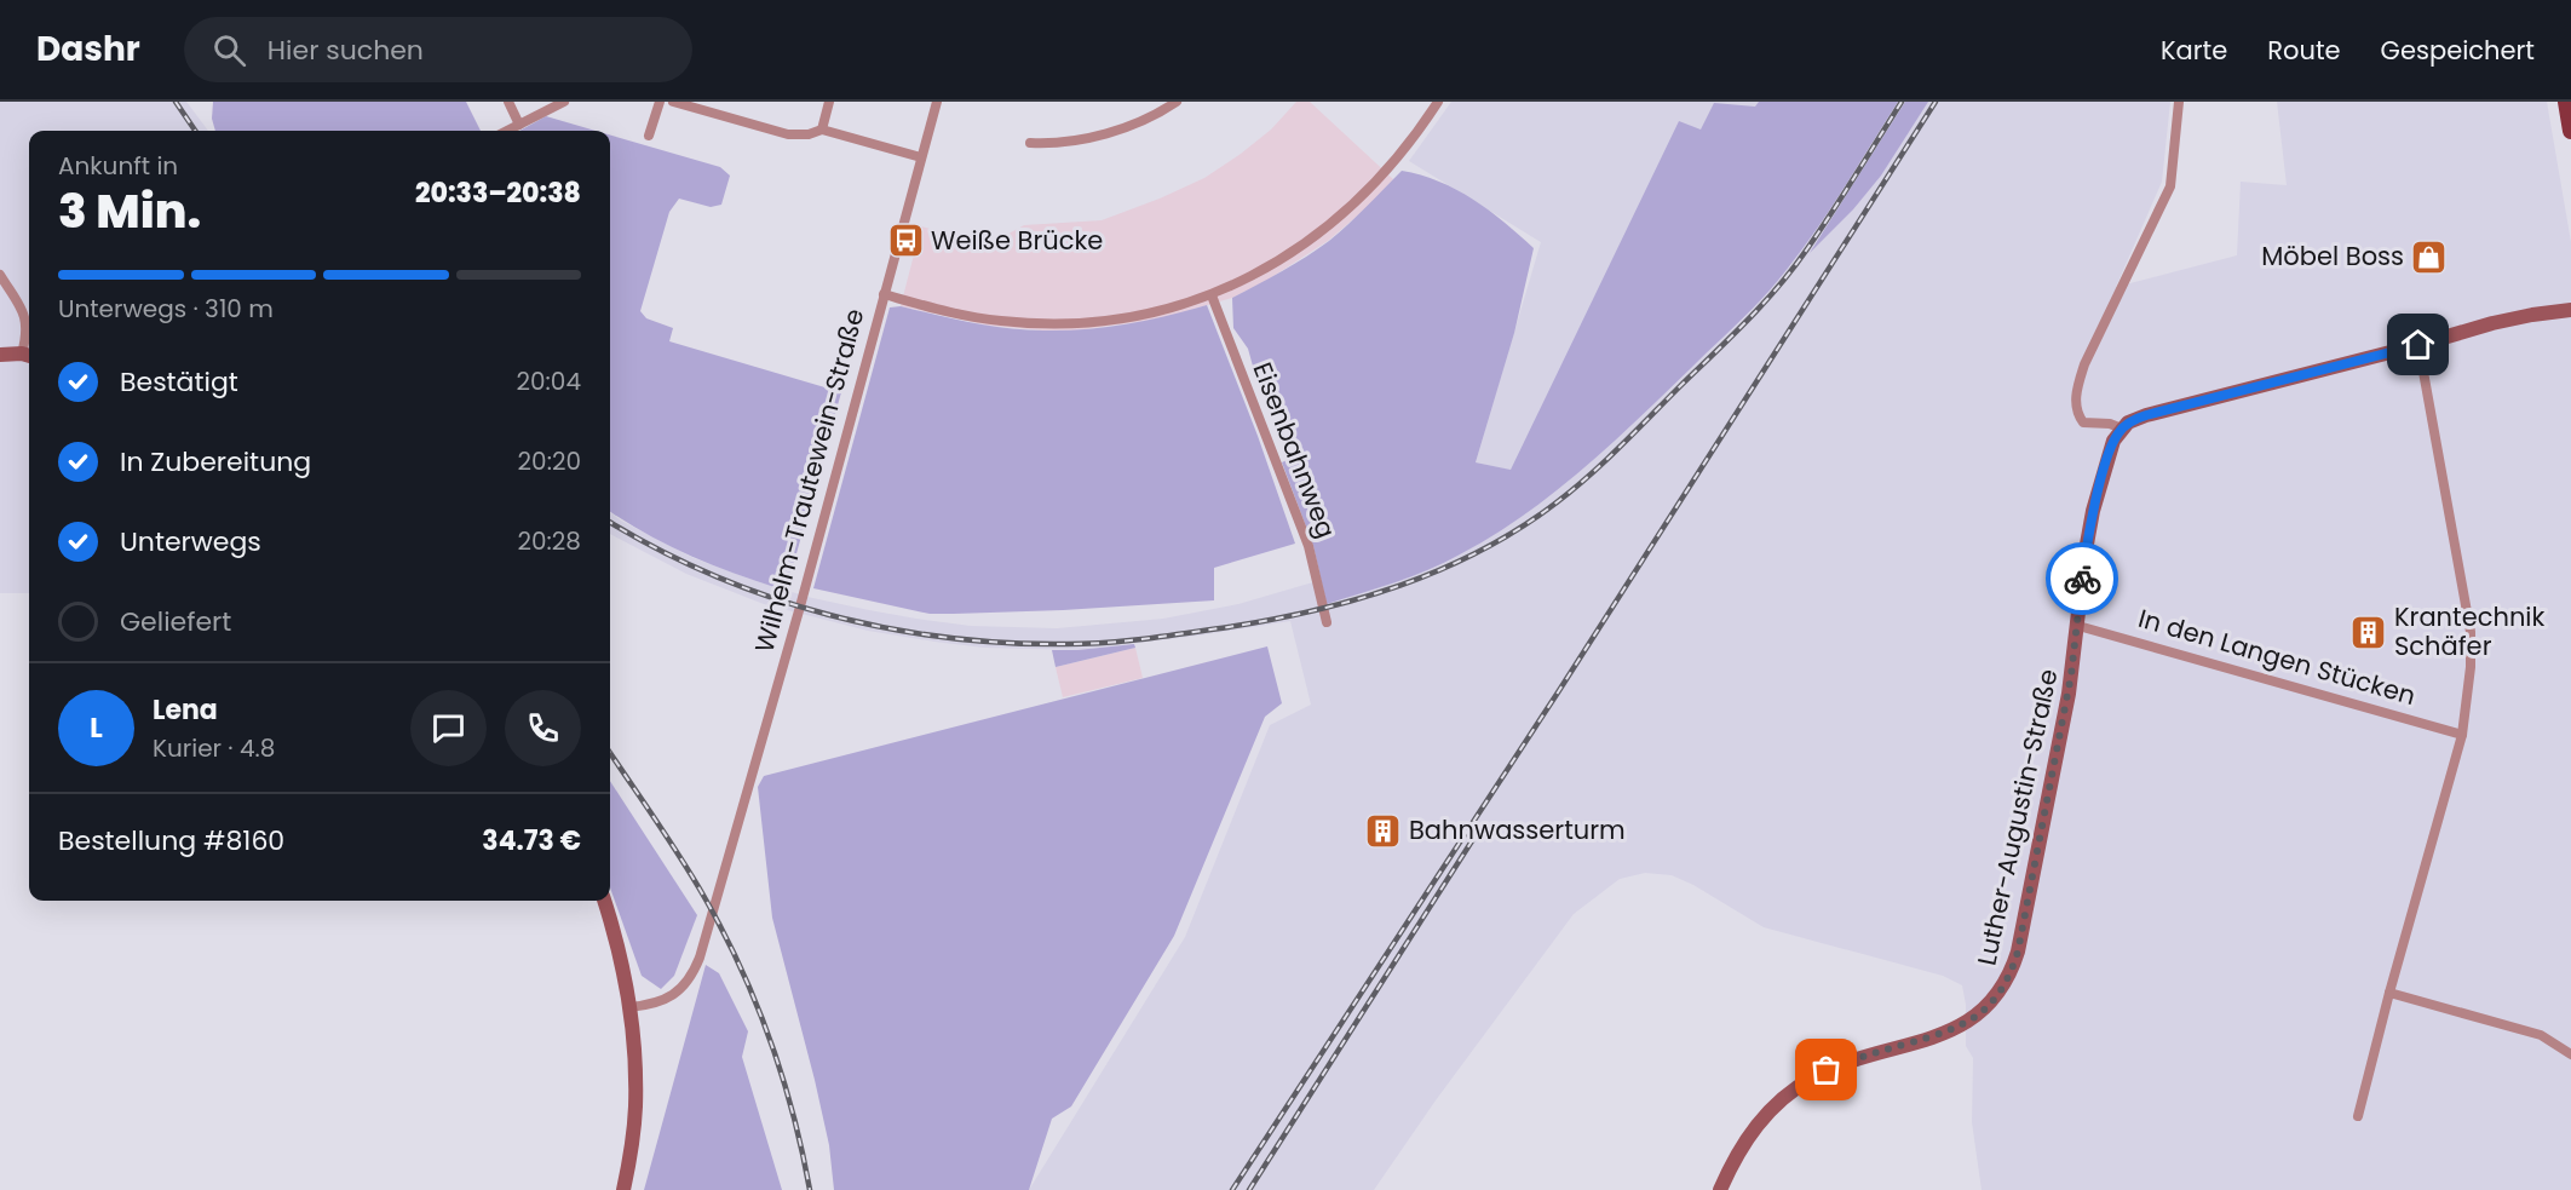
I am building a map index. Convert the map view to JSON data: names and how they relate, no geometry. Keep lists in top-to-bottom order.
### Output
{
  "streets": {
    "street": [
      "Eisenbahnweg",
      "Wilhelm-Trautewein-Straße",
      "In den Langen Stücken",
      "Luther-Augustin-Straße"
    ]
  },
  "crossings": [
    ["In den Langen Stücken", "Luther-Augustin-Straße"]
  ],
  "places": {
    "bus stop": ["Weiße Brücke"],
    "shop": ["Möbel Boss"],
    "building": ["Krantechnik Schäfer", "Bahnwasserturm"]
  },
  "page": {
    "header": "Dashr",
    "search": "Hier suchen",
    "nav": ["Karte", "Route", "Gespeichert"],
    "heading": ["3 Min.", "Ankunft in", "20:33–20:38"],
    "panel": [
      "Lena",
      "Kurier · 4.8",
      "Bestellung #8160",
      "34.73 €"
    ],
    "bar": "Unterwegs · 310 m",
    "list": [
      ["Bestätigt", "20:04"],
      ["In Zubereitung", "20:20"],
      ["Unterwegs", "20:28"],
      "Geliefert"
    ],
    "round": "L"
  }
}
